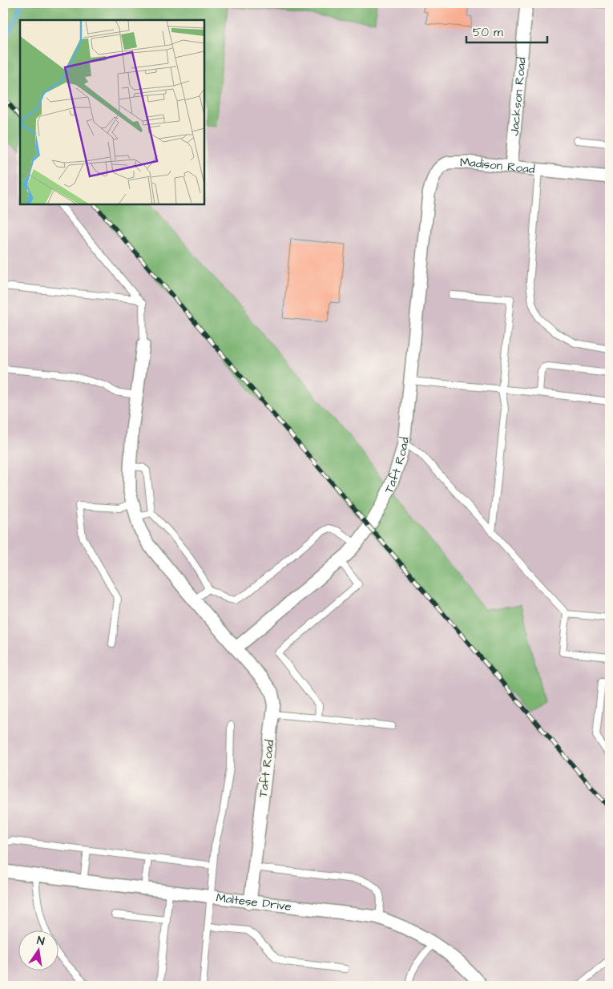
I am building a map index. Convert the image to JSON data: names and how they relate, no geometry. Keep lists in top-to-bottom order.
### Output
{
  "streets": {
    "street": [
      "Jackson Road",
      "Madison Road",
      "Taft Road",
      "Maltese Drive"
    ]
  },
  "crossings": [
    ["Jackson Road", "Madison Road"],
    ["Madison Road", "Taft Road"],
    ["Taft Road", "Maltese Drive"]
  ],
  "scale_bar": "50 m",
  "north": "top"
}
